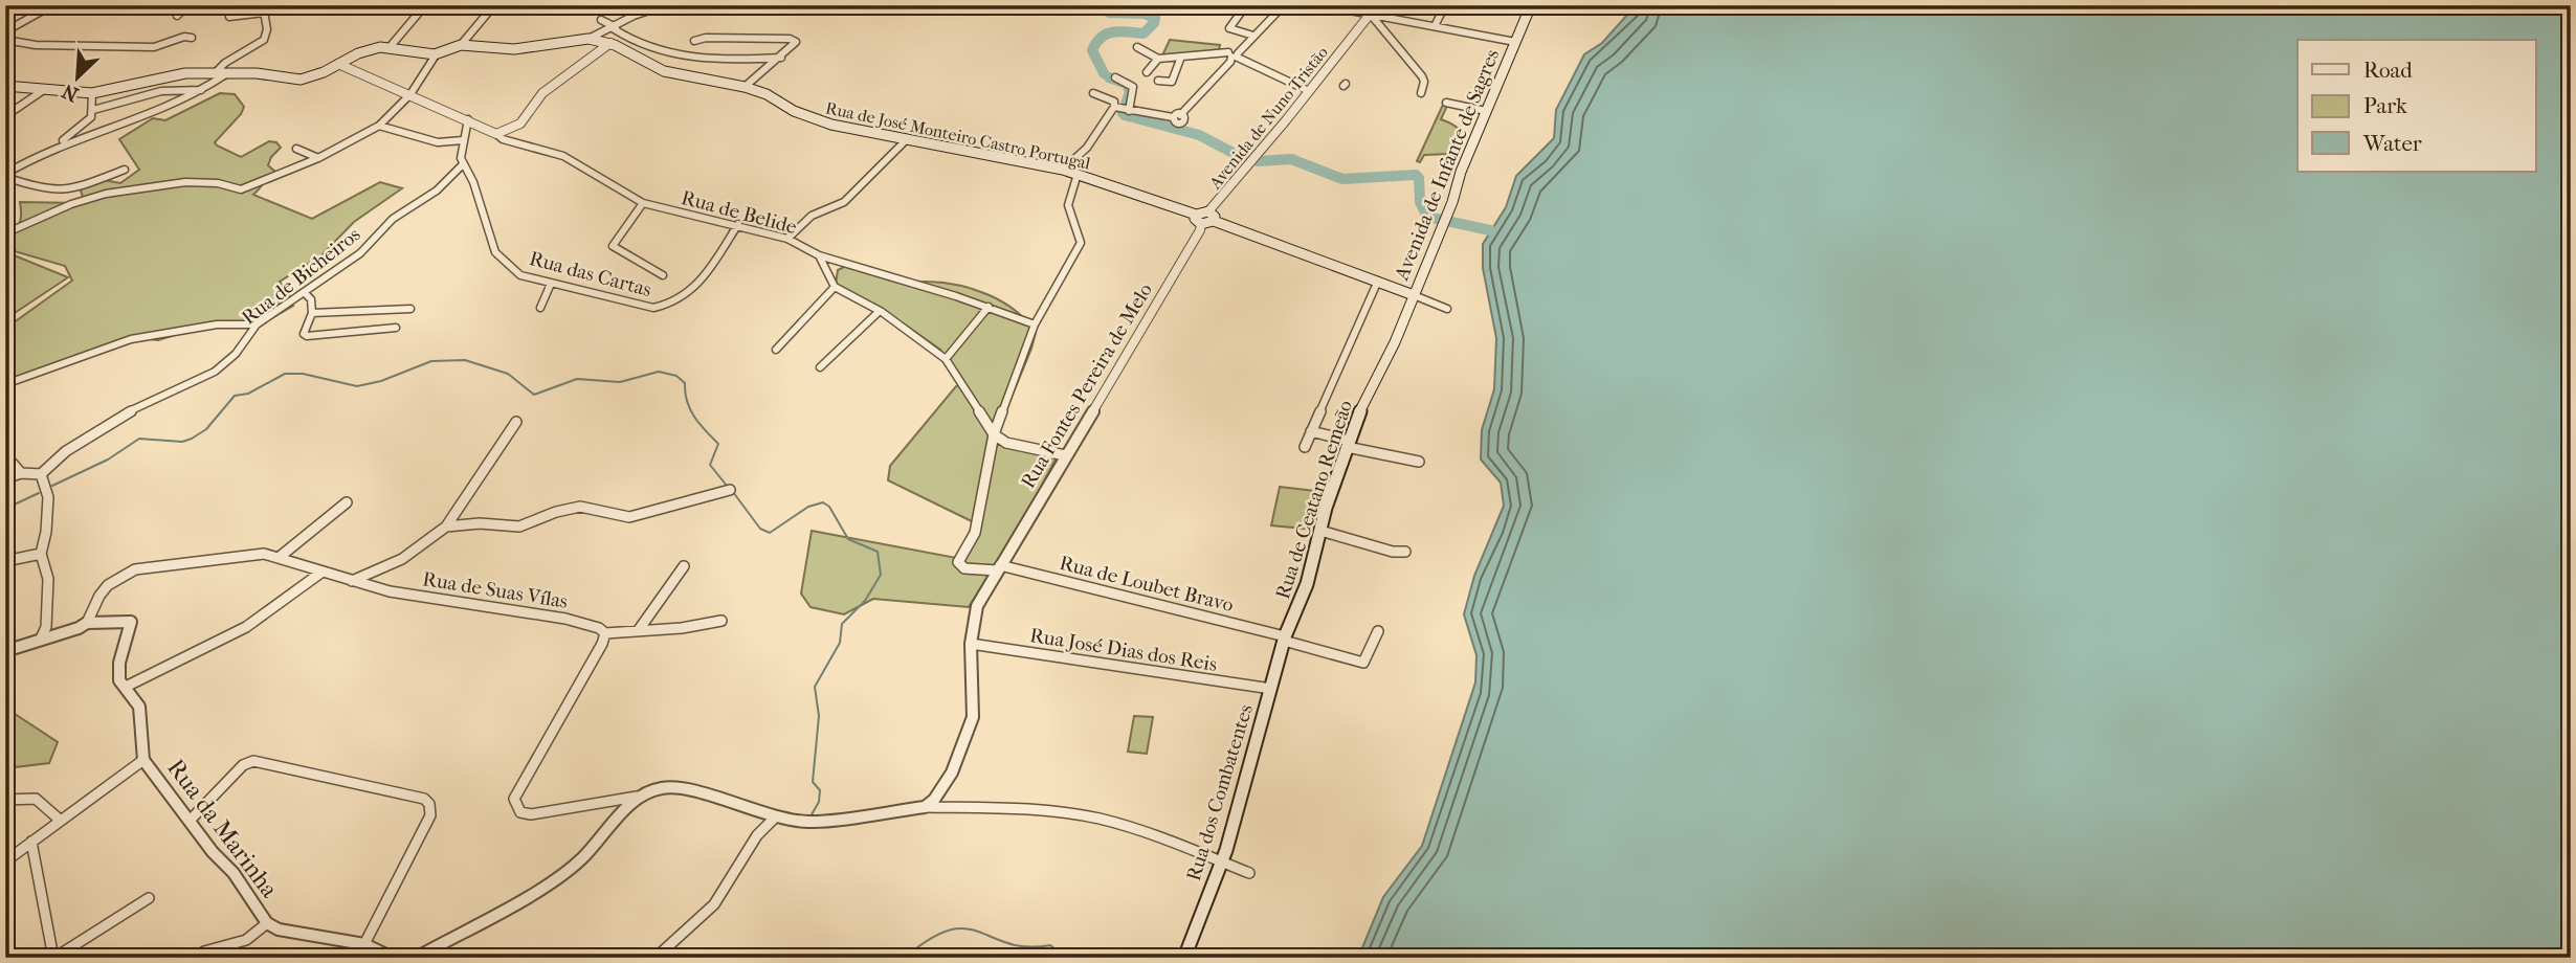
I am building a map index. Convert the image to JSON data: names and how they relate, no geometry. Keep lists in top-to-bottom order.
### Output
{
  "streets": {
    "main road": [
      "Rua de José Monteiro Castro Portugal",
      "Avenida de Infante de Sagres",
      "Rua de Ceatano Remeão",
      "Rua dos Combatentes"
    ],
    "street": [
      "Avenida de Nuno Tristão",
      "Rua de Belide",
      "Rua das Cartas",
      "Rua de Bicheiros",
      "Rua Fontes Pereira de Melo",
      "Rua de Loubet Bravo",
      "Rua de Suas Vílas",
      "Rua José Dias dos Reis",
      "Rua da Marinha"
    ]
  },
  "crossings": [
    ["Rua de José Monteiro Castro Portugal", "Rua Fontes Pereira de Melo"],
    ["Avenida de Infante de Sagres", "Rua de Ceatano Remeão"],
    ["Rua de Belide", "Rua das Cartas"],
    ["Rua das Cartas", "Rua de Bicheiros"],
    ["Rua Fontes Pereira de Melo", "Rua de Loubet Bravo"],
    ["Rua Fontes Pereira de Melo", "Rua José Dias dos Reis"],
    ["Rua de Ceatano Remeão", "Rua de Loubet Bravo"],
    ["Rua de Ceatano Remeão", "Rua dos Combatentes"],
    ["Rua de Loubet Bravo", "Rua dos Combatentes"],
    ["Rua José Dias dos Reis", "Rua dos Combatentes"]
  ],
  "legend": ["Road", "Park", "Water"],
  "north": "bottom left"
}
